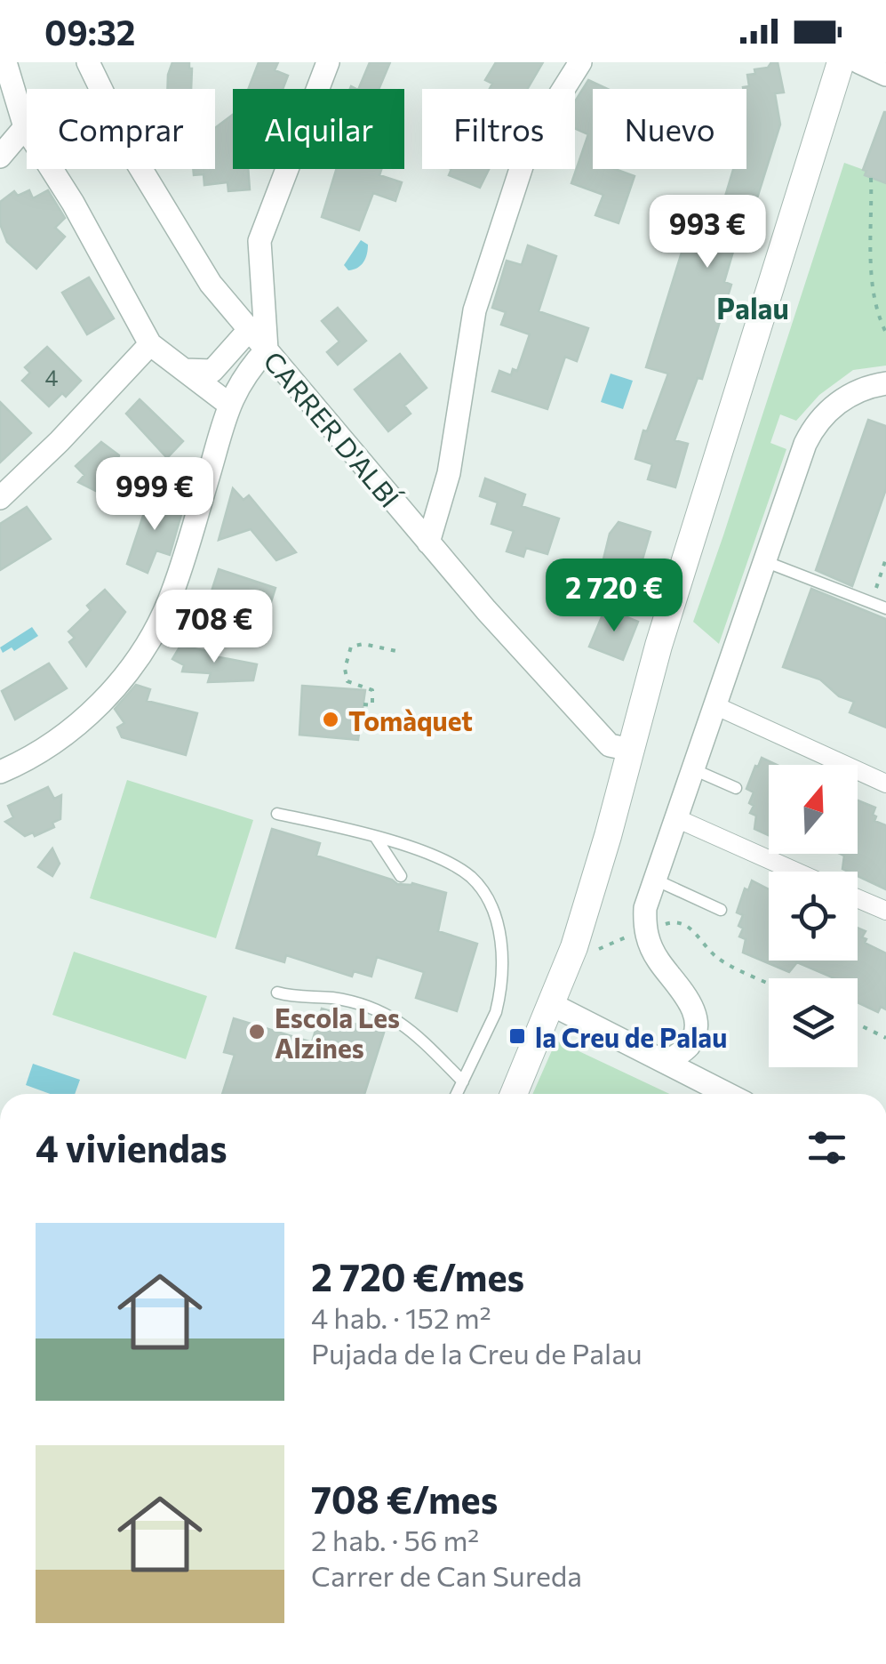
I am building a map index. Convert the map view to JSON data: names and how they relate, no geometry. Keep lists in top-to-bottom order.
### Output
{
  "streets": {
    "street": ["CARRER D'ALBÍ"]
  },
  "districts": ["Palau"],
  "places": {
    "other": ["Tomàquet", "Escola Les Alzines"],
    "transit": ["la Creu de Palau"]
  },
  "house_numbers": ["4"],
  "north": "top",
  "page": {
    "status": "09:32",
    "chip": [
      "Comprar",
      "Alquilar",
      "Filtros",
      "Nuevo"
    ],
    "price": [
      "993 €",
      "999 €",
      "2 720 €",
      "708 €"
    ],
    "heading": "4 viviendas",
    "list": [
      {
        "name": "2 720 €/mes",
        "note": "4 hab. · 152 m² · Pujada de la Creu de Palau"
      },
      {
        "name": "708 €/mes",
        "note": "2 hab. · 56 m² · Carrer de Can Sureda"
      }
    ]
  }
}
